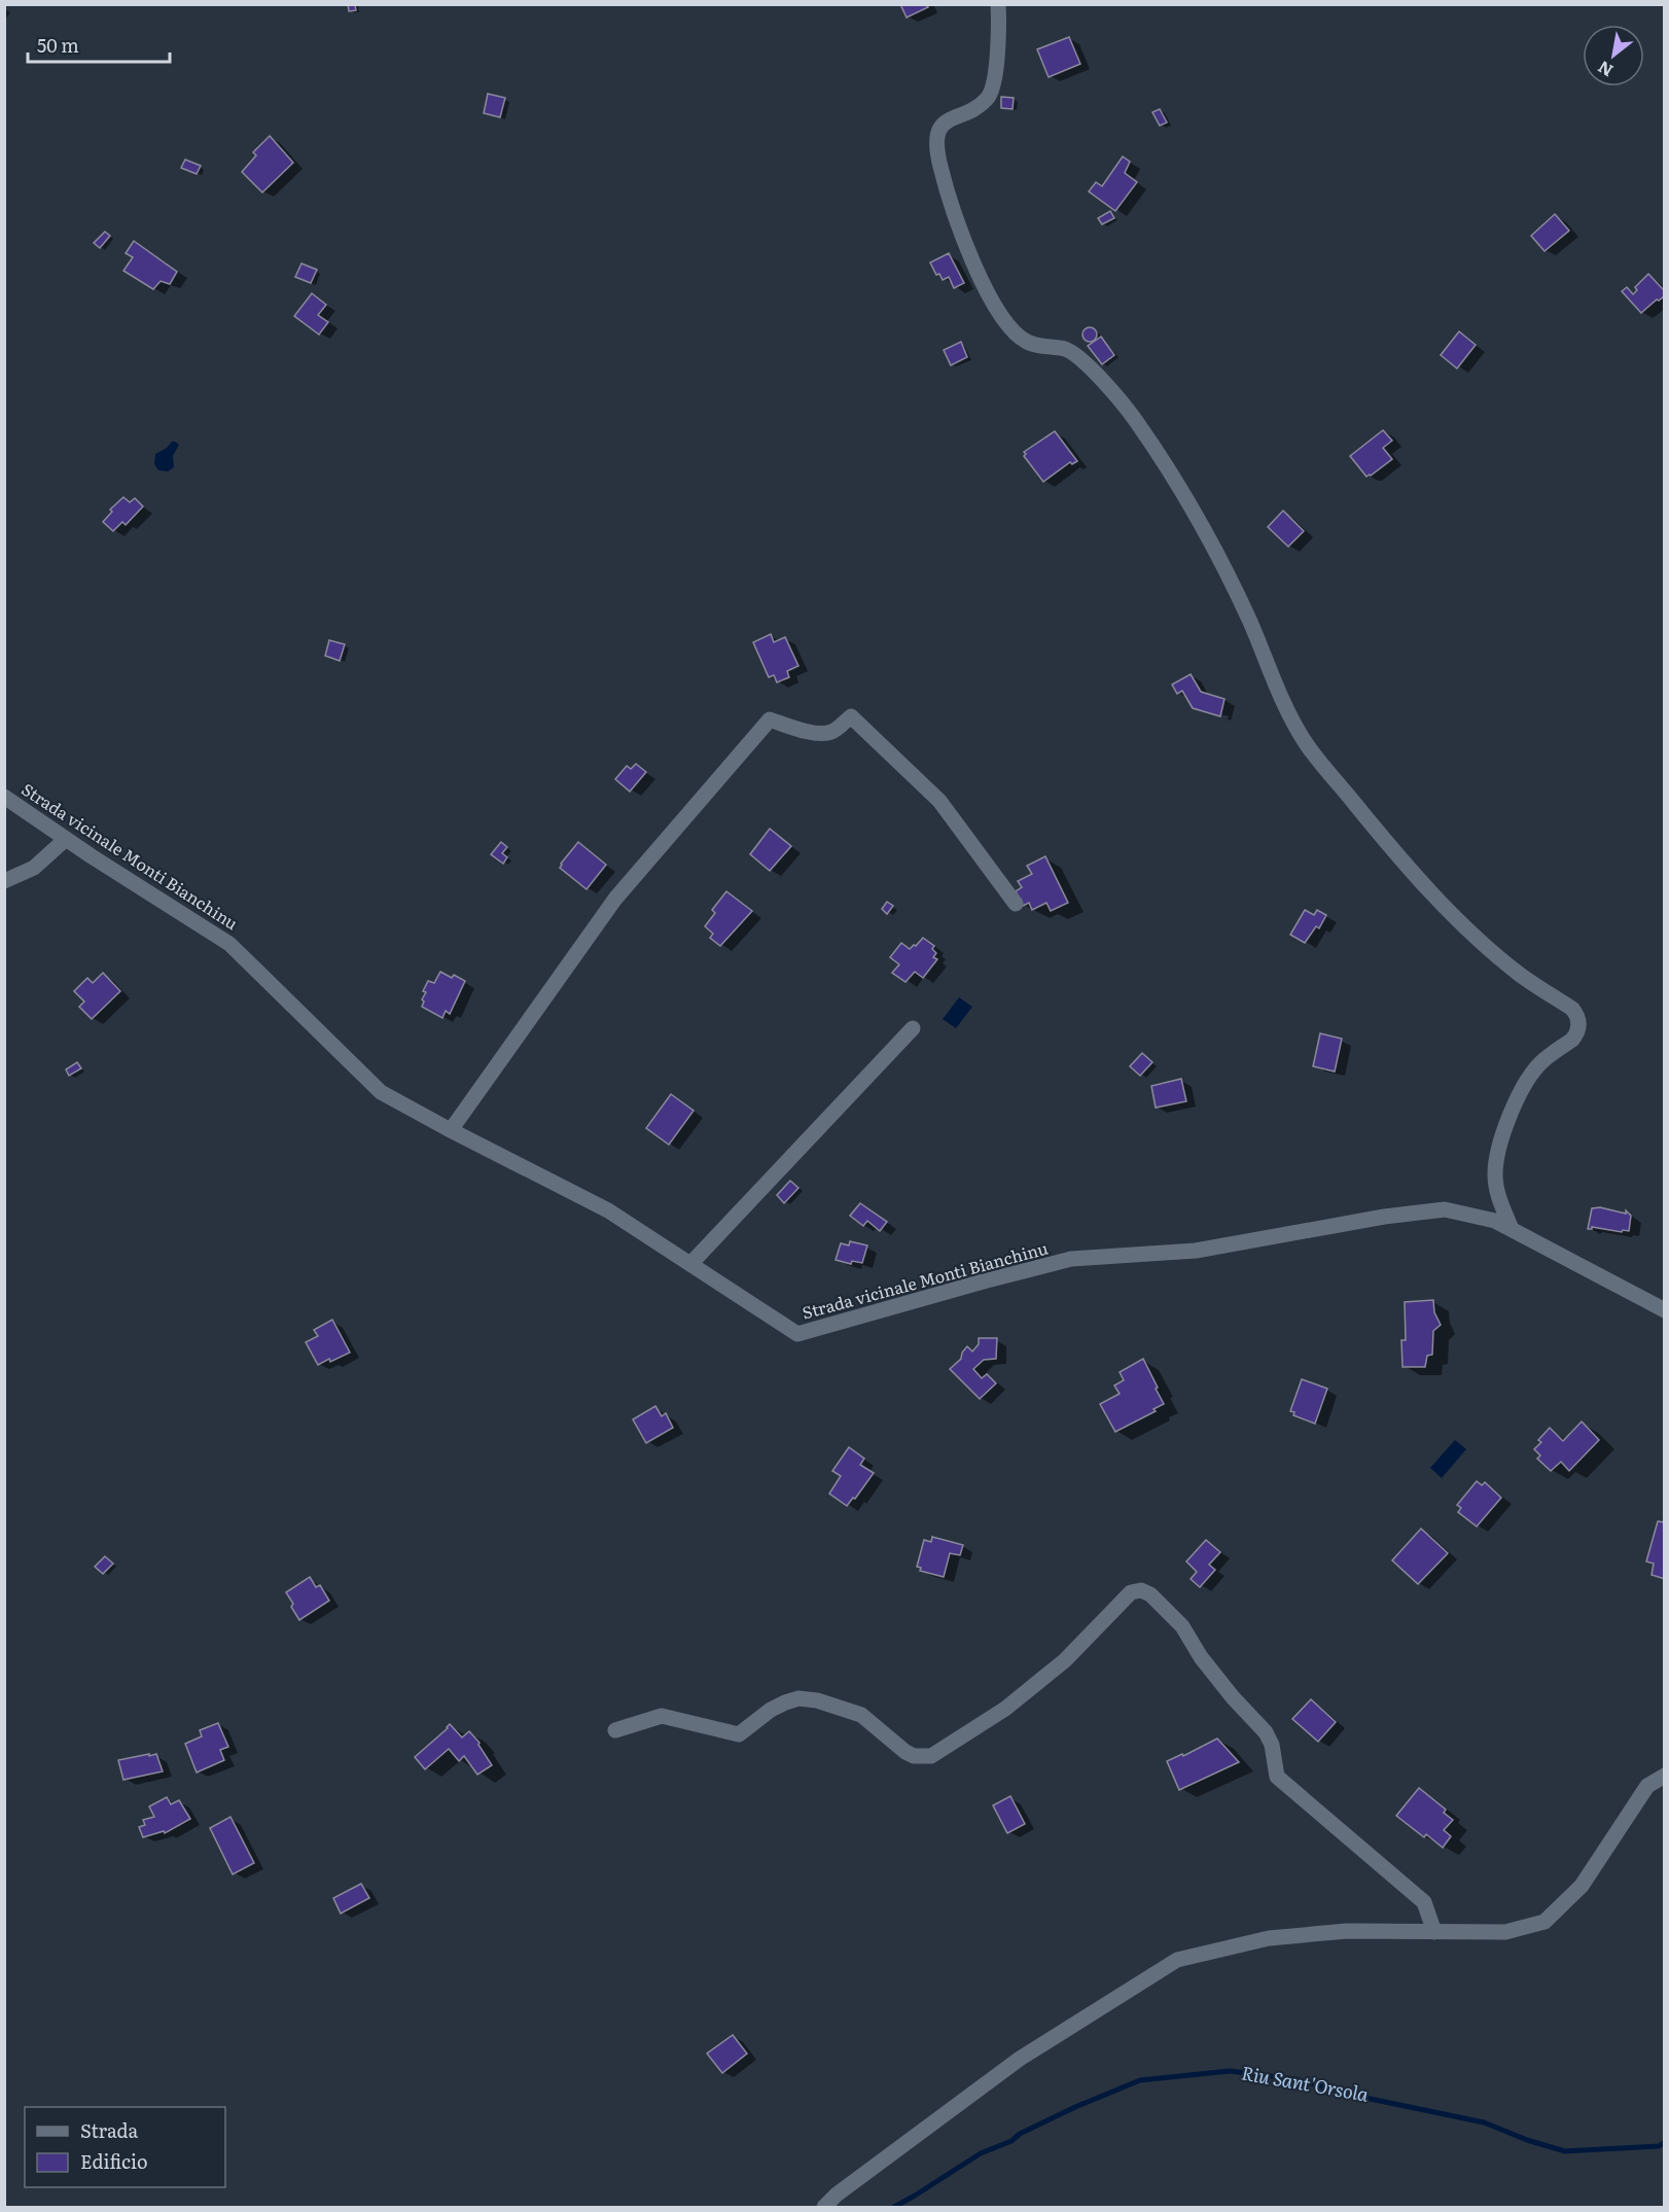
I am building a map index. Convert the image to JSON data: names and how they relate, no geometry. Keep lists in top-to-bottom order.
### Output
{
  "streets": {
    "street": ["Strada vicinale Monti Bianchinu"]
  },
  "water": ["Riu Sant'Orsola"],
  "legend": ["Strada", "Edificio"],
  "scale_bar": "50 m",
  "north": "bottom left"
}
